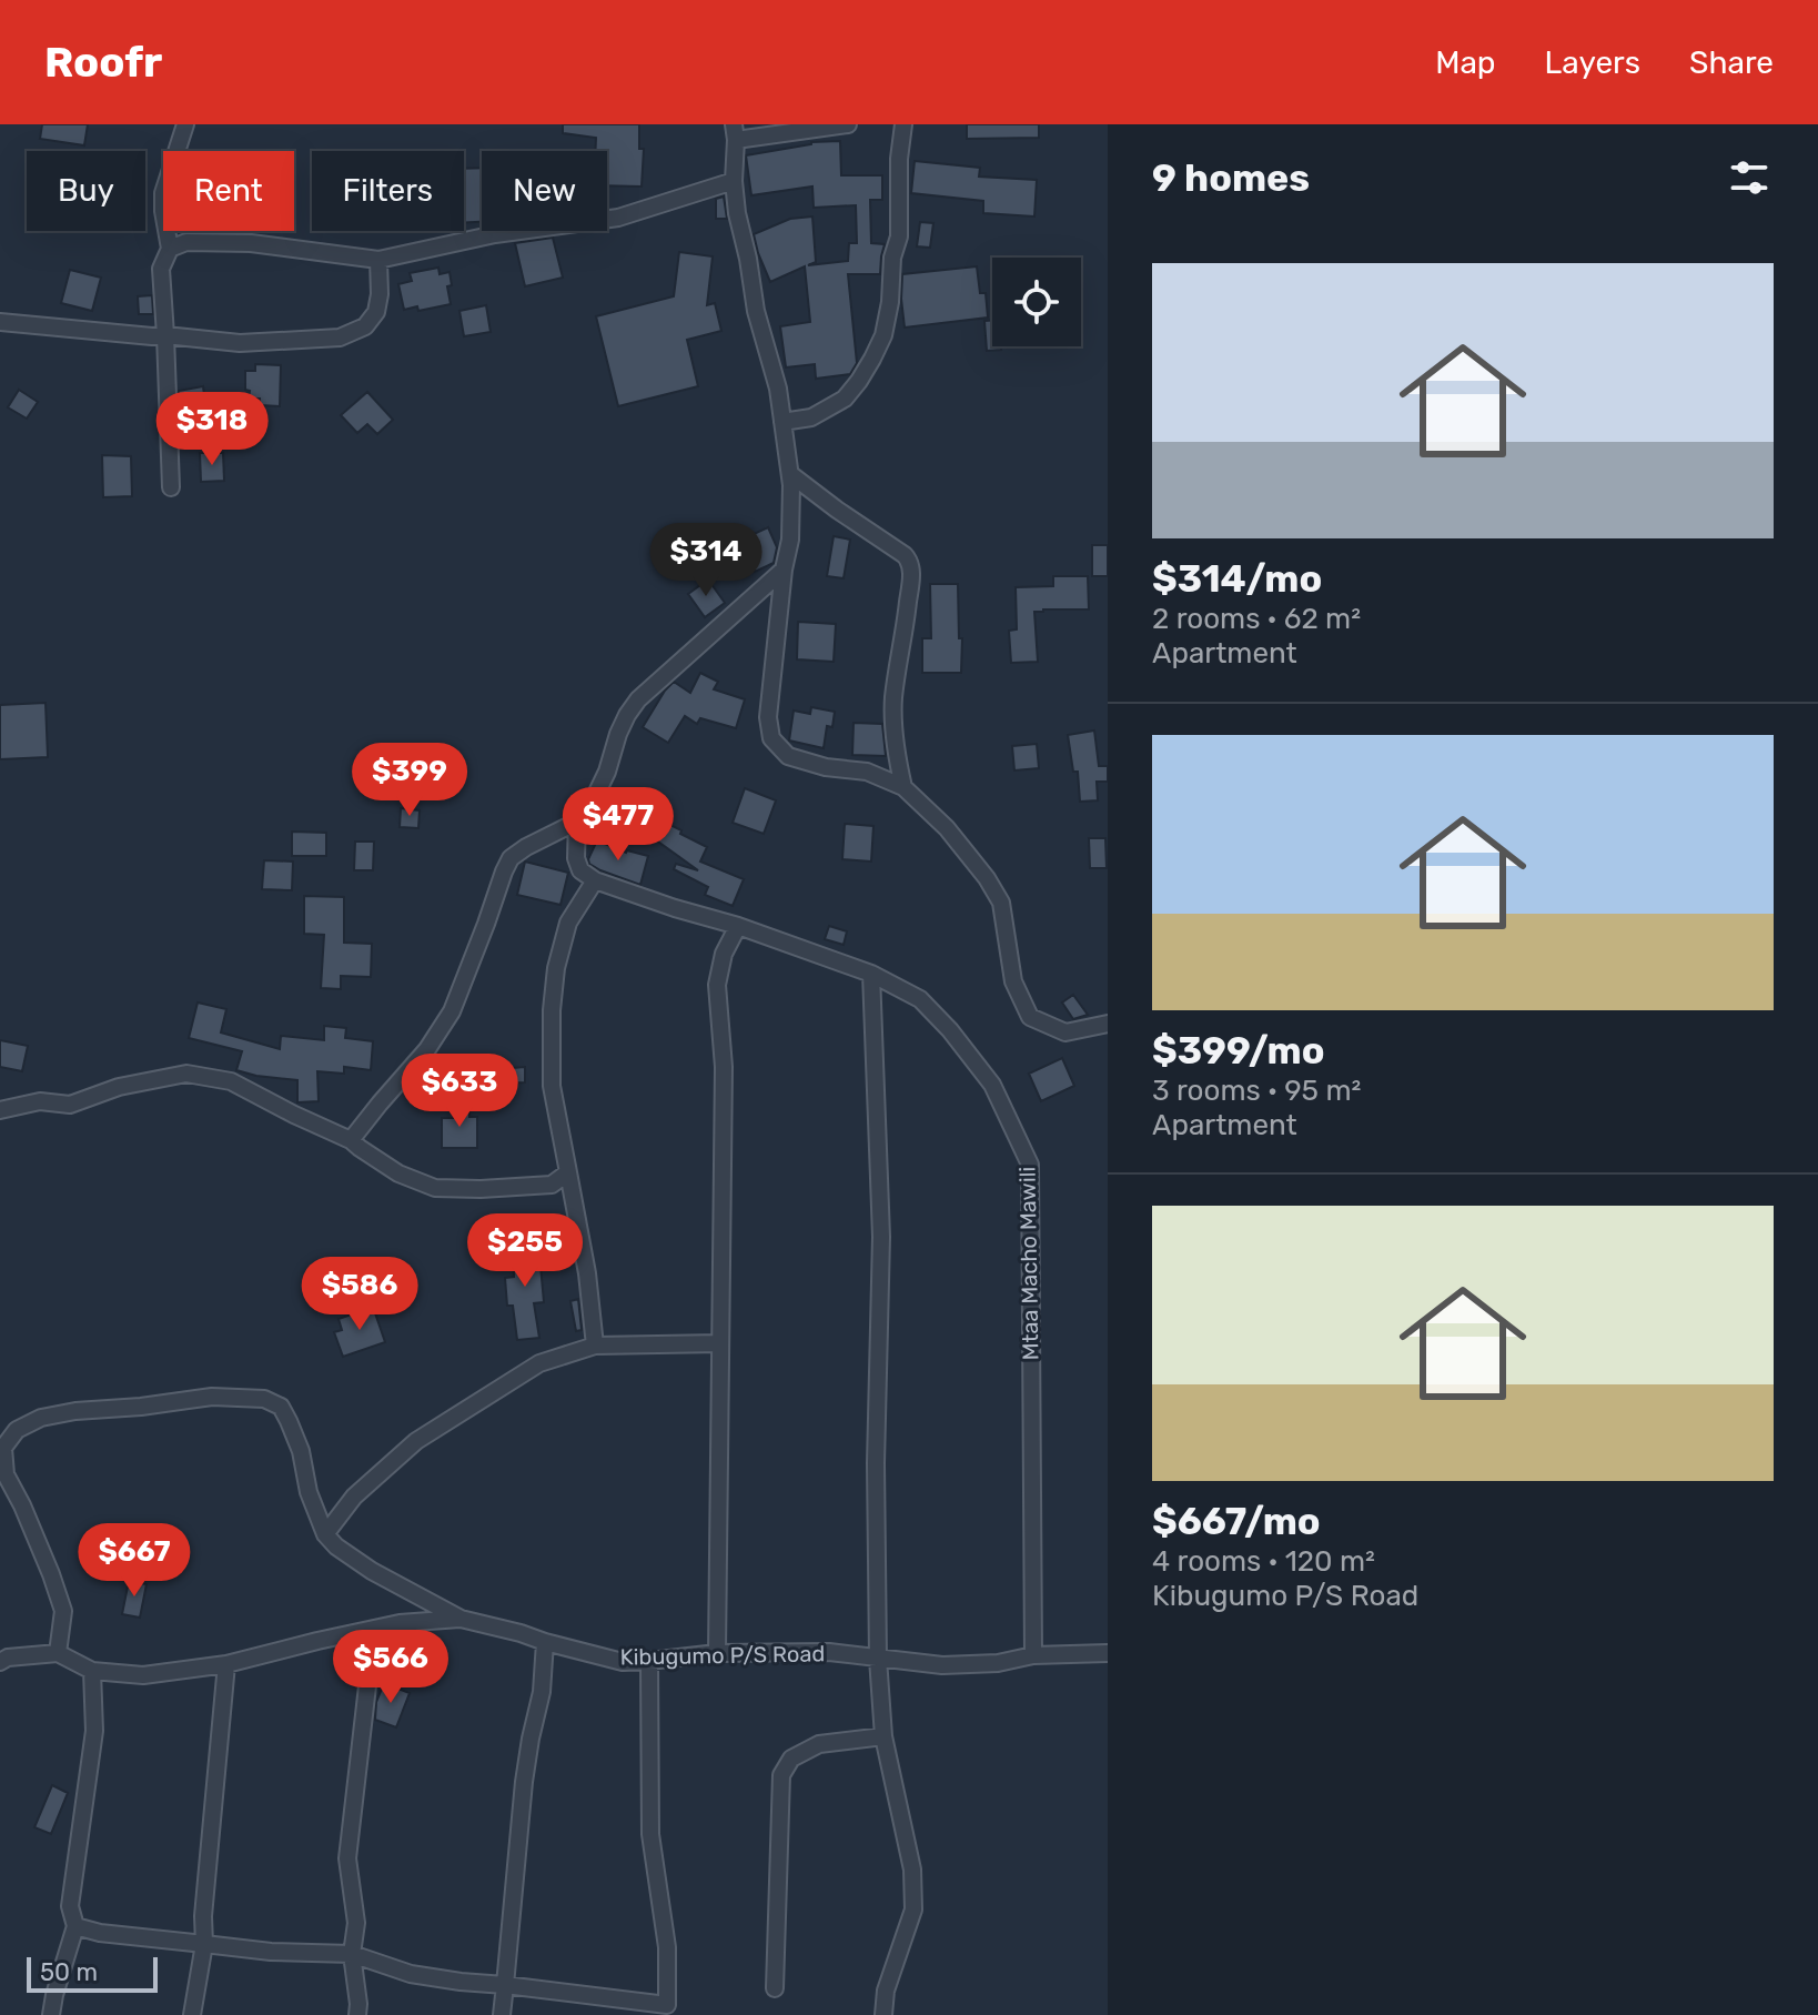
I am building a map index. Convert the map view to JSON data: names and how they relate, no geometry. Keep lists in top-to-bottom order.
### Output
{
  "streets": {
    "street": ["Mtaa Macho Mawili", "Kibugumo P/S Road"]
  },
  "crossings": [
    ["Mtaa Macho Mawili", "Kibugumo P/S Road"]
  ],
  "scale_bar": "50 m",
  "page": {
    "header": "Roofr",
    "nav": ["Map", "Layers", "Share"],
    "heading": "9 homes",
    "chip": [
      "Buy",
      "Rent",
      "Filters",
      "New"
    ],
    "list": [
      {
        "name": "$314/mo",
        "note": "2 rooms · 62 m² · Apartment"
      },
      {
        "name": "$399/mo",
        "note": "3 rooms · 95 m² · Apartment"
      },
      {
        "name": "$667/mo",
        "note": "4 rooms · 120 m² · Kibugumo P/S Road"
      }
    ],
    "price": [
      "$318",
      "$314",
      "$399",
      "$477",
      "$633",
      "$255",
      "$586",
      "$667",
      "$566"
    ],
    "scale": "50 m"
  }
}
